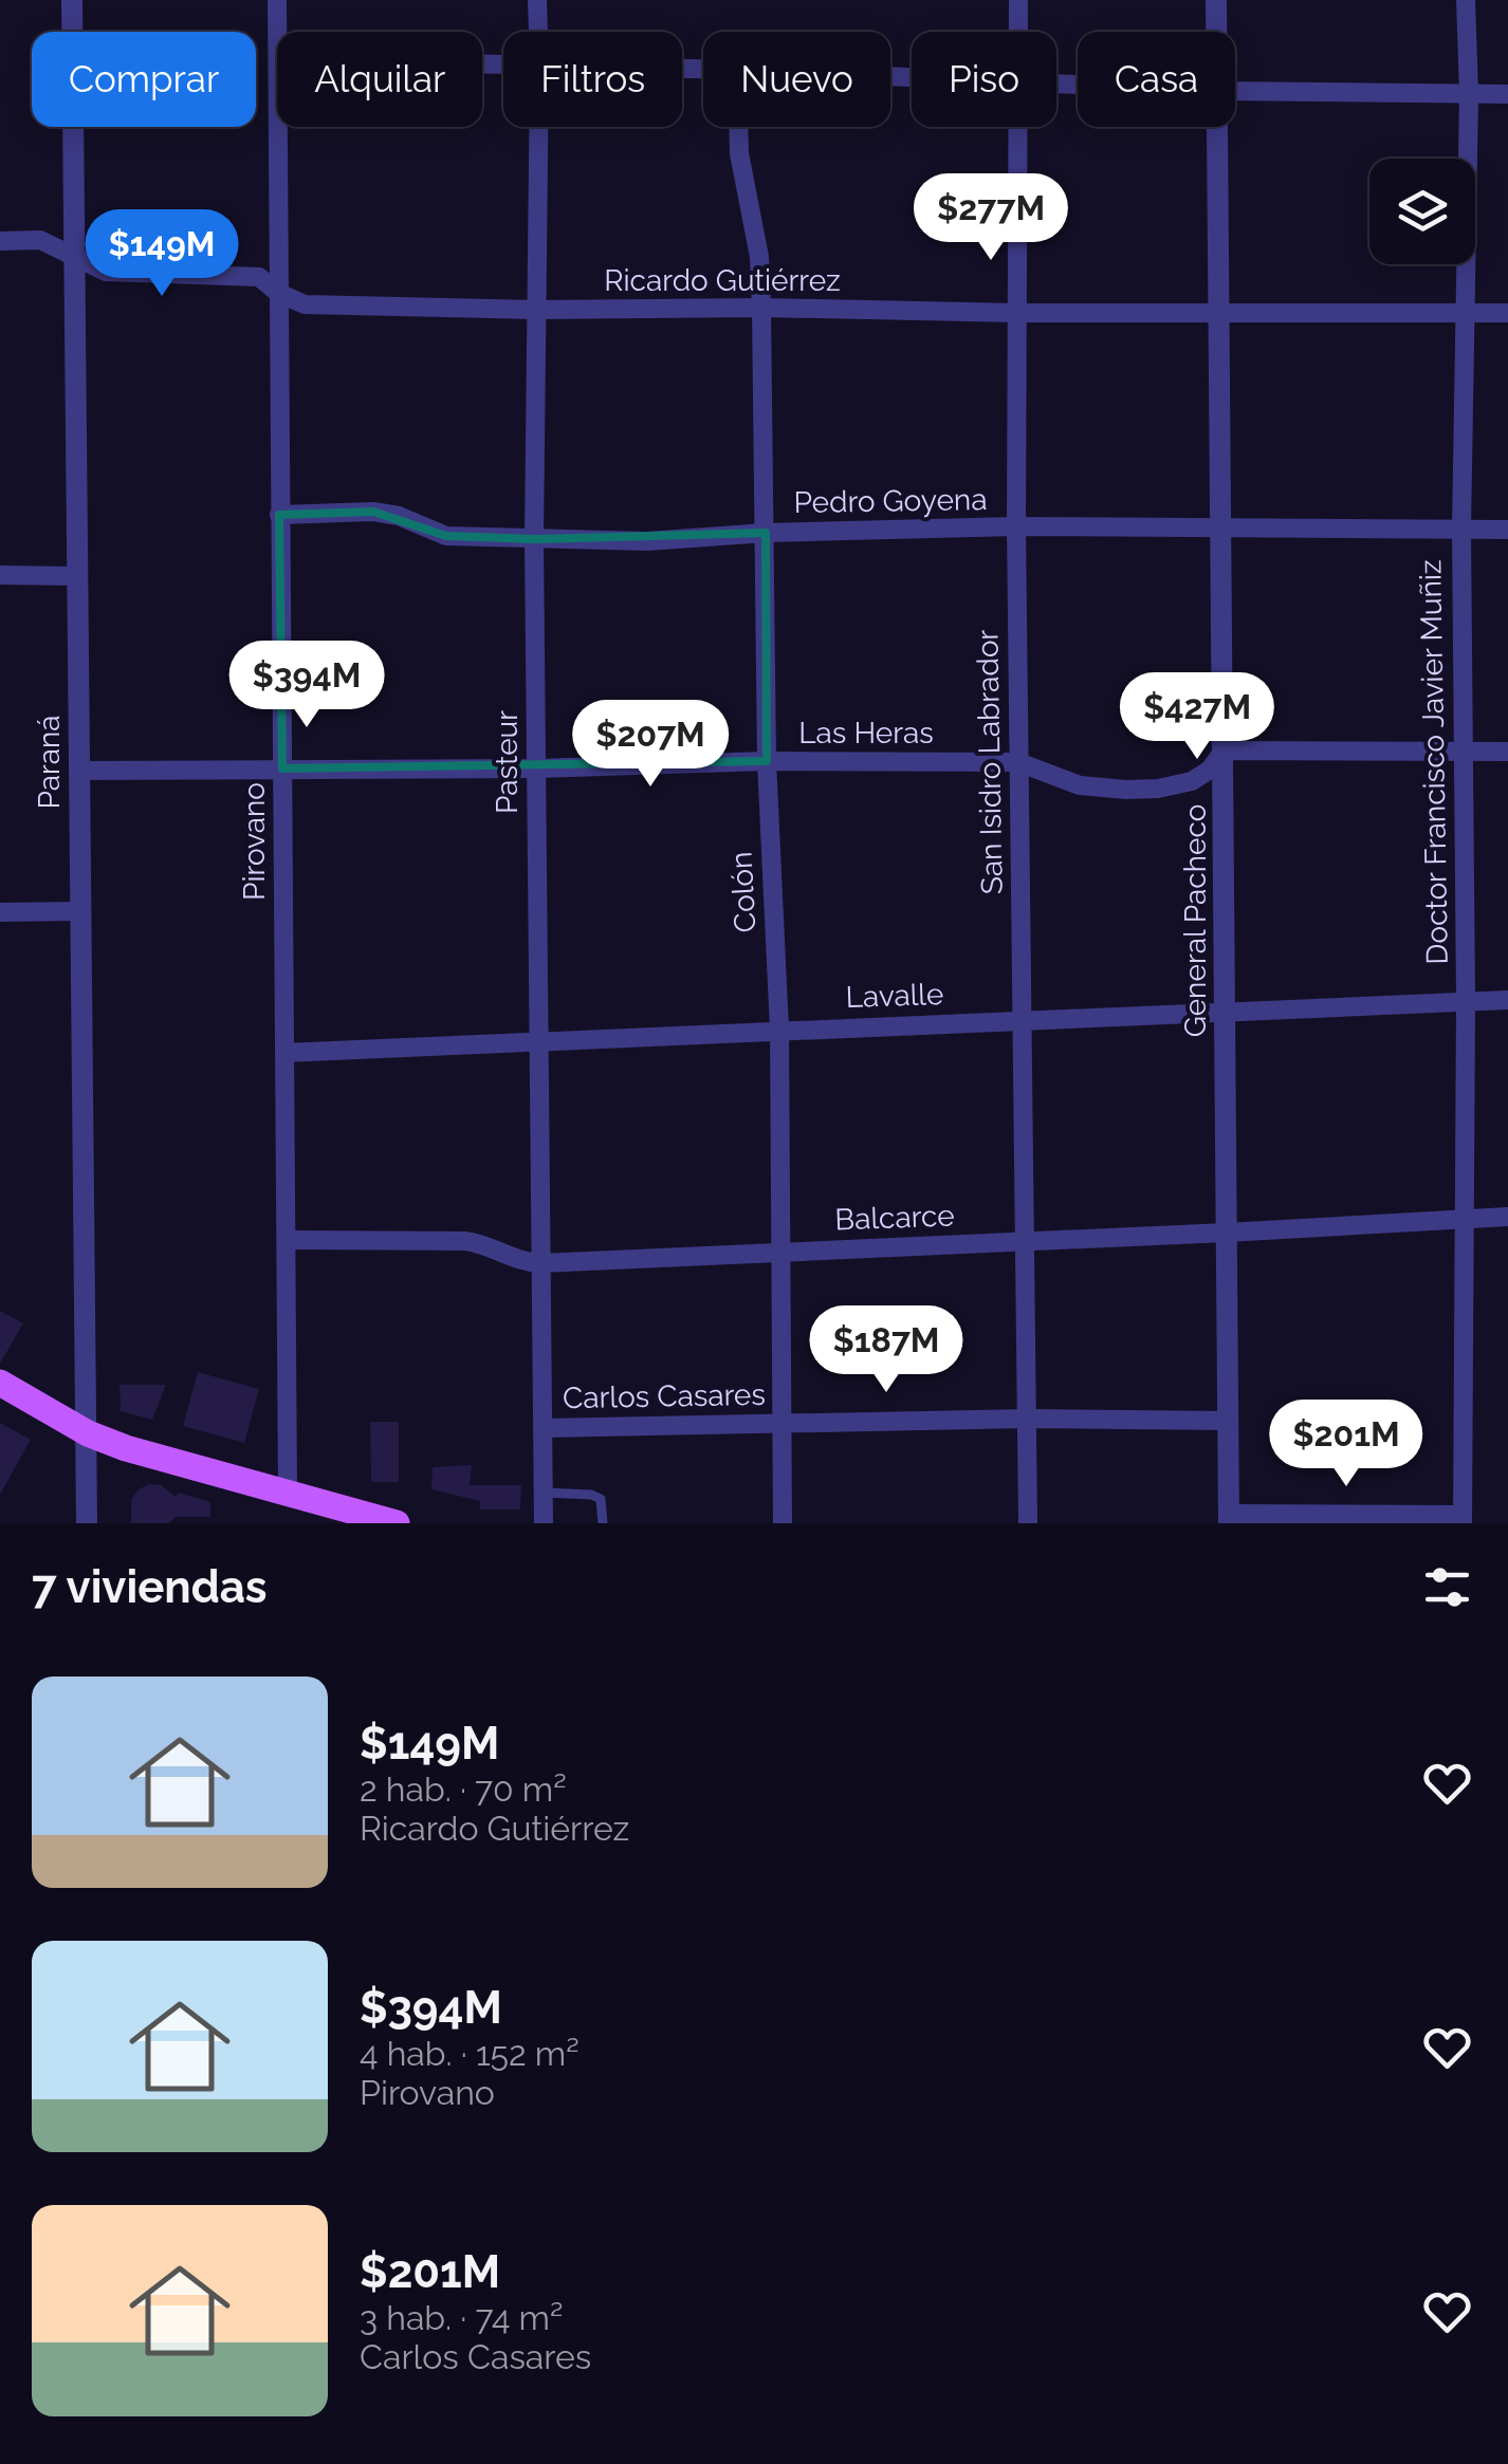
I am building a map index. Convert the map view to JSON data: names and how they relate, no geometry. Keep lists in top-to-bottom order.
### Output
{
  "streets": {
    "street": [
      "Ricardo Gutiérrez",
      "Pedro Goyena",
      "Las Heras",
      "Paraná",
      "Pasteur",
      "San Isidro Labrador",
      "Doctor Francisco Javier Muñiz",
      "Pirovano",
      "Colón",
      "General Pacheco",
      "Lavalle",
      "Balcarce",
      "Carlos Casares"
    ]
  },
  "crossings": [
    ["Ricardo Gutiérrez", "Paraná"],
    ["Ricardo Gutiérrez", "Pasteur"],
    ["Ricardo Gutiérrez", "San Isidro Labrador"],
    ["Ricardo Gutiérrez", "Doctor Francisco Javier Muñiz"],
    ["Ricardo Gutiérrez", "Pirovano"],
    ["Ricardo Gutiérrez", "Colón"],
    ["Ricardo Gutiérrez", "General Pacheco"],
    ["Pedro Goyena", "Pasteur"],
    ["Pedro Goyena", "San Isidro Labrador"],
    ["Pedro Goyena", "Doctor Francisco Javier Muñiz"],
    ["Pedro Goyena", "Pirovano"],
    ["Pedro Goyena", "Colón"],
    ["Pedro Goyena", "General Pacheco"],
    ["Las Heras", "Paraná"],
    ["Las Heras", "Pasteur"],
    ["Las Heras", "San Isidro Labrador"],
    ["Las Heras", "Pirovano"],
    ["Las Heras", "Colón"],
    ["Las Heras", "General Pacheco"],
    ["Pasteur", "Lavalle"],
    ["Pasteur", "Balcarce"],
    ["Pasteur", "Carlos Casares"],
    ["San Isidro Labrador", "Lavalle"],
    ["San Isidro Labrador", "Balcarce"],
    ["San Isidro Labrador", "Carlos Casares"],
    ["Doctor Francisco Javier Muñiz", "Lavalle"],
    ["Doctor Francisco Javier Muñiz", "Balcarce"],
    ["Pirovano", "Lavalle"],
    ["Pirovano", "Balcarce"],
    ["Colón", "Lavalle"],
    ["Colón", "Balcarce"],
    ["Colón", "Carlos Casares"],
    ["General Pacheco", "Lavalle"],
    ["General Pacheco", "Balcarce"],
    ["General Pacheco", "Carlos Casares"]
  ],
  "page": {
    "chip": [
      "Comprar",
      "Alquilar",
      "Filtros",
      "Nuevo",
      "Piso",
      "Casa"
    ],
    "price": [
      "$277M",
      "$149M",
      "$394M",
      "$427M",
      "$207M",
      "$187M",
      "$201M"
    ],
    "heading": "7 viviendas",
    "list": [
      {
        "name": "$149M",
        "note": "2 hab. · 70 m² · Ricardo Gutiérrez"
      },
      {
        "name": "$394M",
        "note": "4 hab. · 152 m² · Pirovano"
      },
      {
        "name": "$201M",
        "note": "3 hab. · 74 m² · Carlos Casares"
      }
    ]
  }
}
